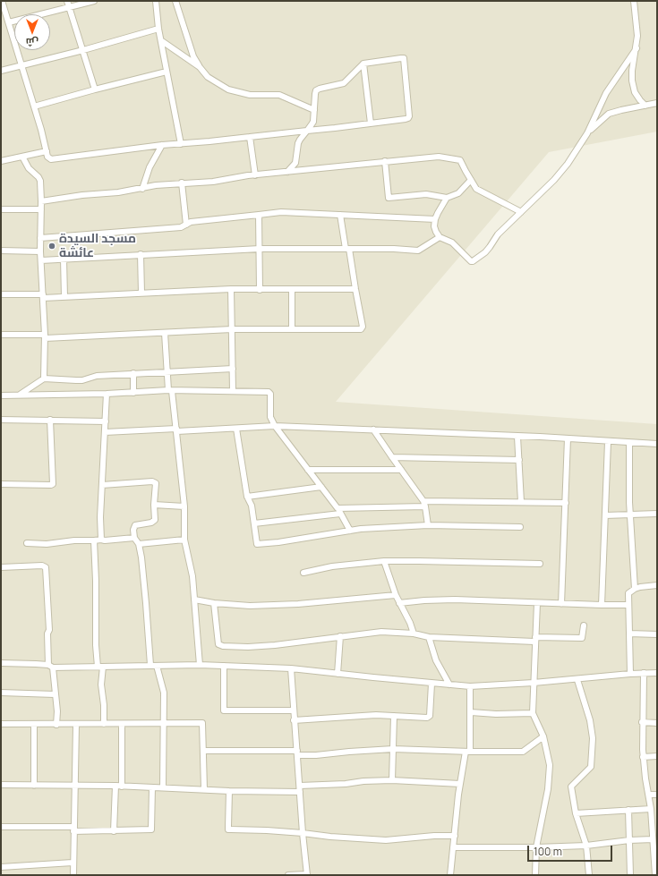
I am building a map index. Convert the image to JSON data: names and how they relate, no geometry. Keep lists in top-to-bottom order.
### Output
{
  "places": ["مسجد السيدة عائشة"],
  "scale_bar": "100 m",
  "north": "bottom"
}
